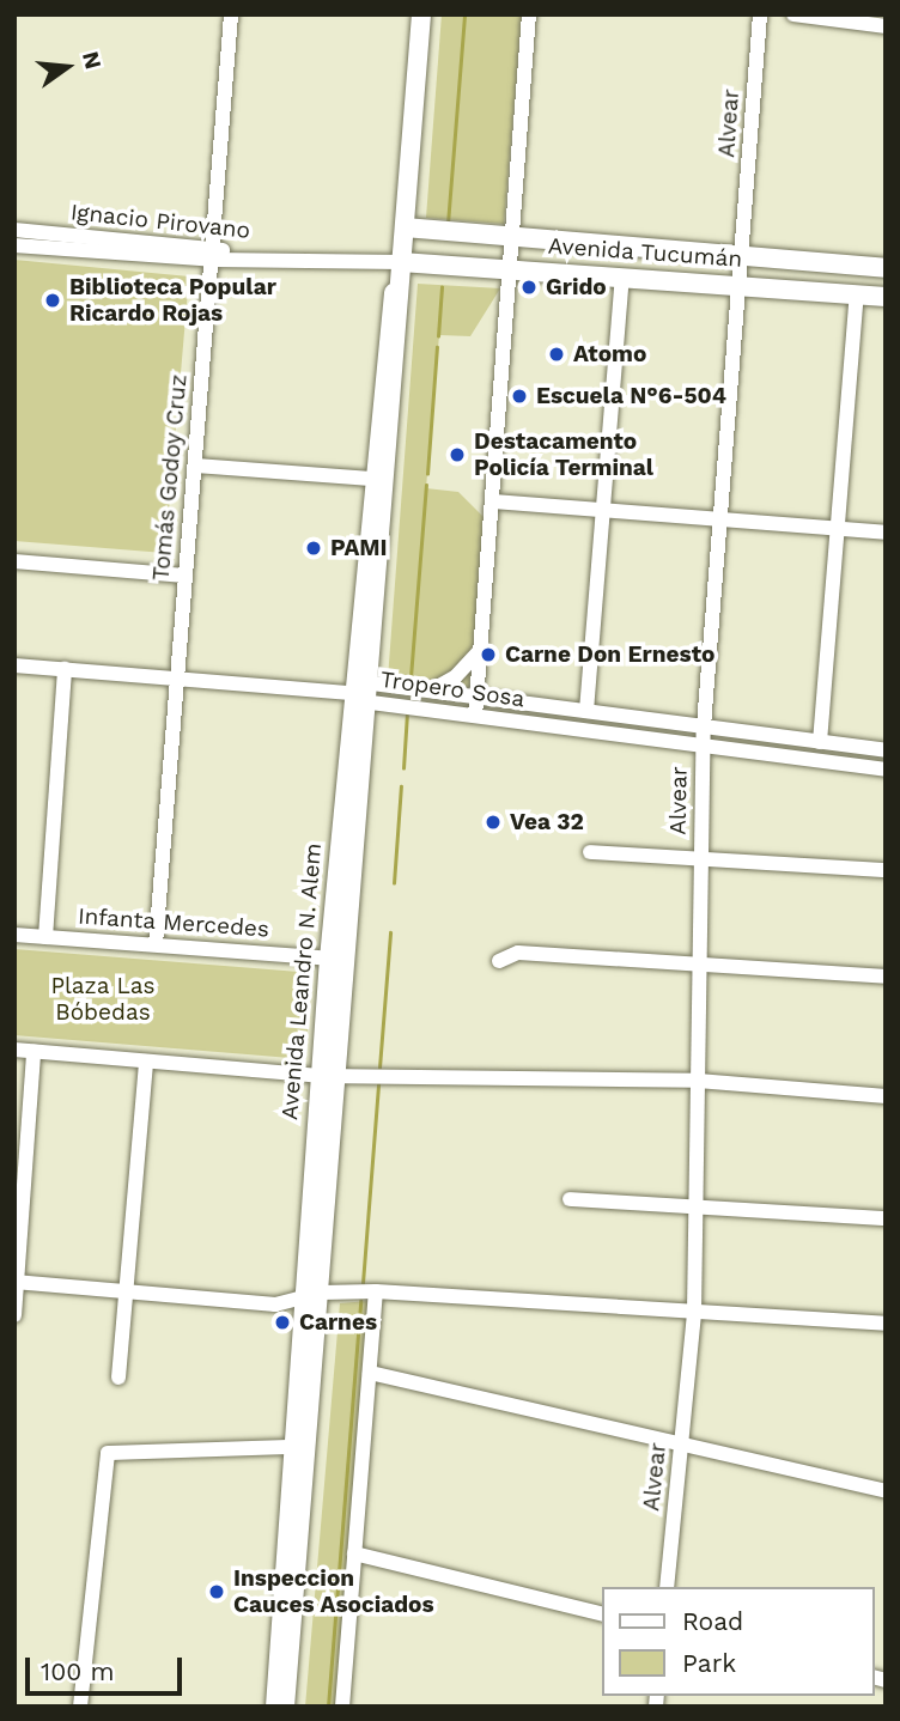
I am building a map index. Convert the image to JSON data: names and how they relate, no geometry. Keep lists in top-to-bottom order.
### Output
{
  "streets": {
    "main road": ["Avenida Tucumán", "Avenida Leandro N. Alem"],
    "street": [
      "Alvear",
      "Ignacio Pirovano",
      "Tomás Godoy Cruz",
      "Tropero Sosa",
      "Infanta Mercedes"
    ]
  },
  "crossings": [
    ["Alvear", "Avenida Tucumán"],
    ["Alvear", "Tropero Sosa"],
    ["Ignacio Pirovano", "Avenida Tucumán"],
    ["Ignacio Pirovano", "Tomás Godoy Cruz"],
    ["Ignacio Pirovano", "Avenida Leandro N. Alem"],
    ["Avenida Tucumán", "Avenida Leandro N. Alem"],
    ["Tomás Godoy Cruz", "Infanta Mercedes"],
    ["Tropero Sosa", "Avenida Leandro N. Alem"],
    ["Infanta Mercedes", "Avenida Leandro N. Alem"]
  ],
  "parks": ["Plaza Las Bóbedas"],
  "places": [
    "Grido",
    "Biblioteca Popular Ricardo Rojas",
    "Atomo",
    "Escuela N°6-504",
    "Destacamento Policía Terminal",
    "PAMI",
    "Carne Don Ernesto",
    "Vea 32",
    "Carnes",
    "Inspeccion Cauces Asociados"
  ],
  "legend": ["Road", "Park"],
  "scale_bar": "100 m",
  "north": "right"
}
